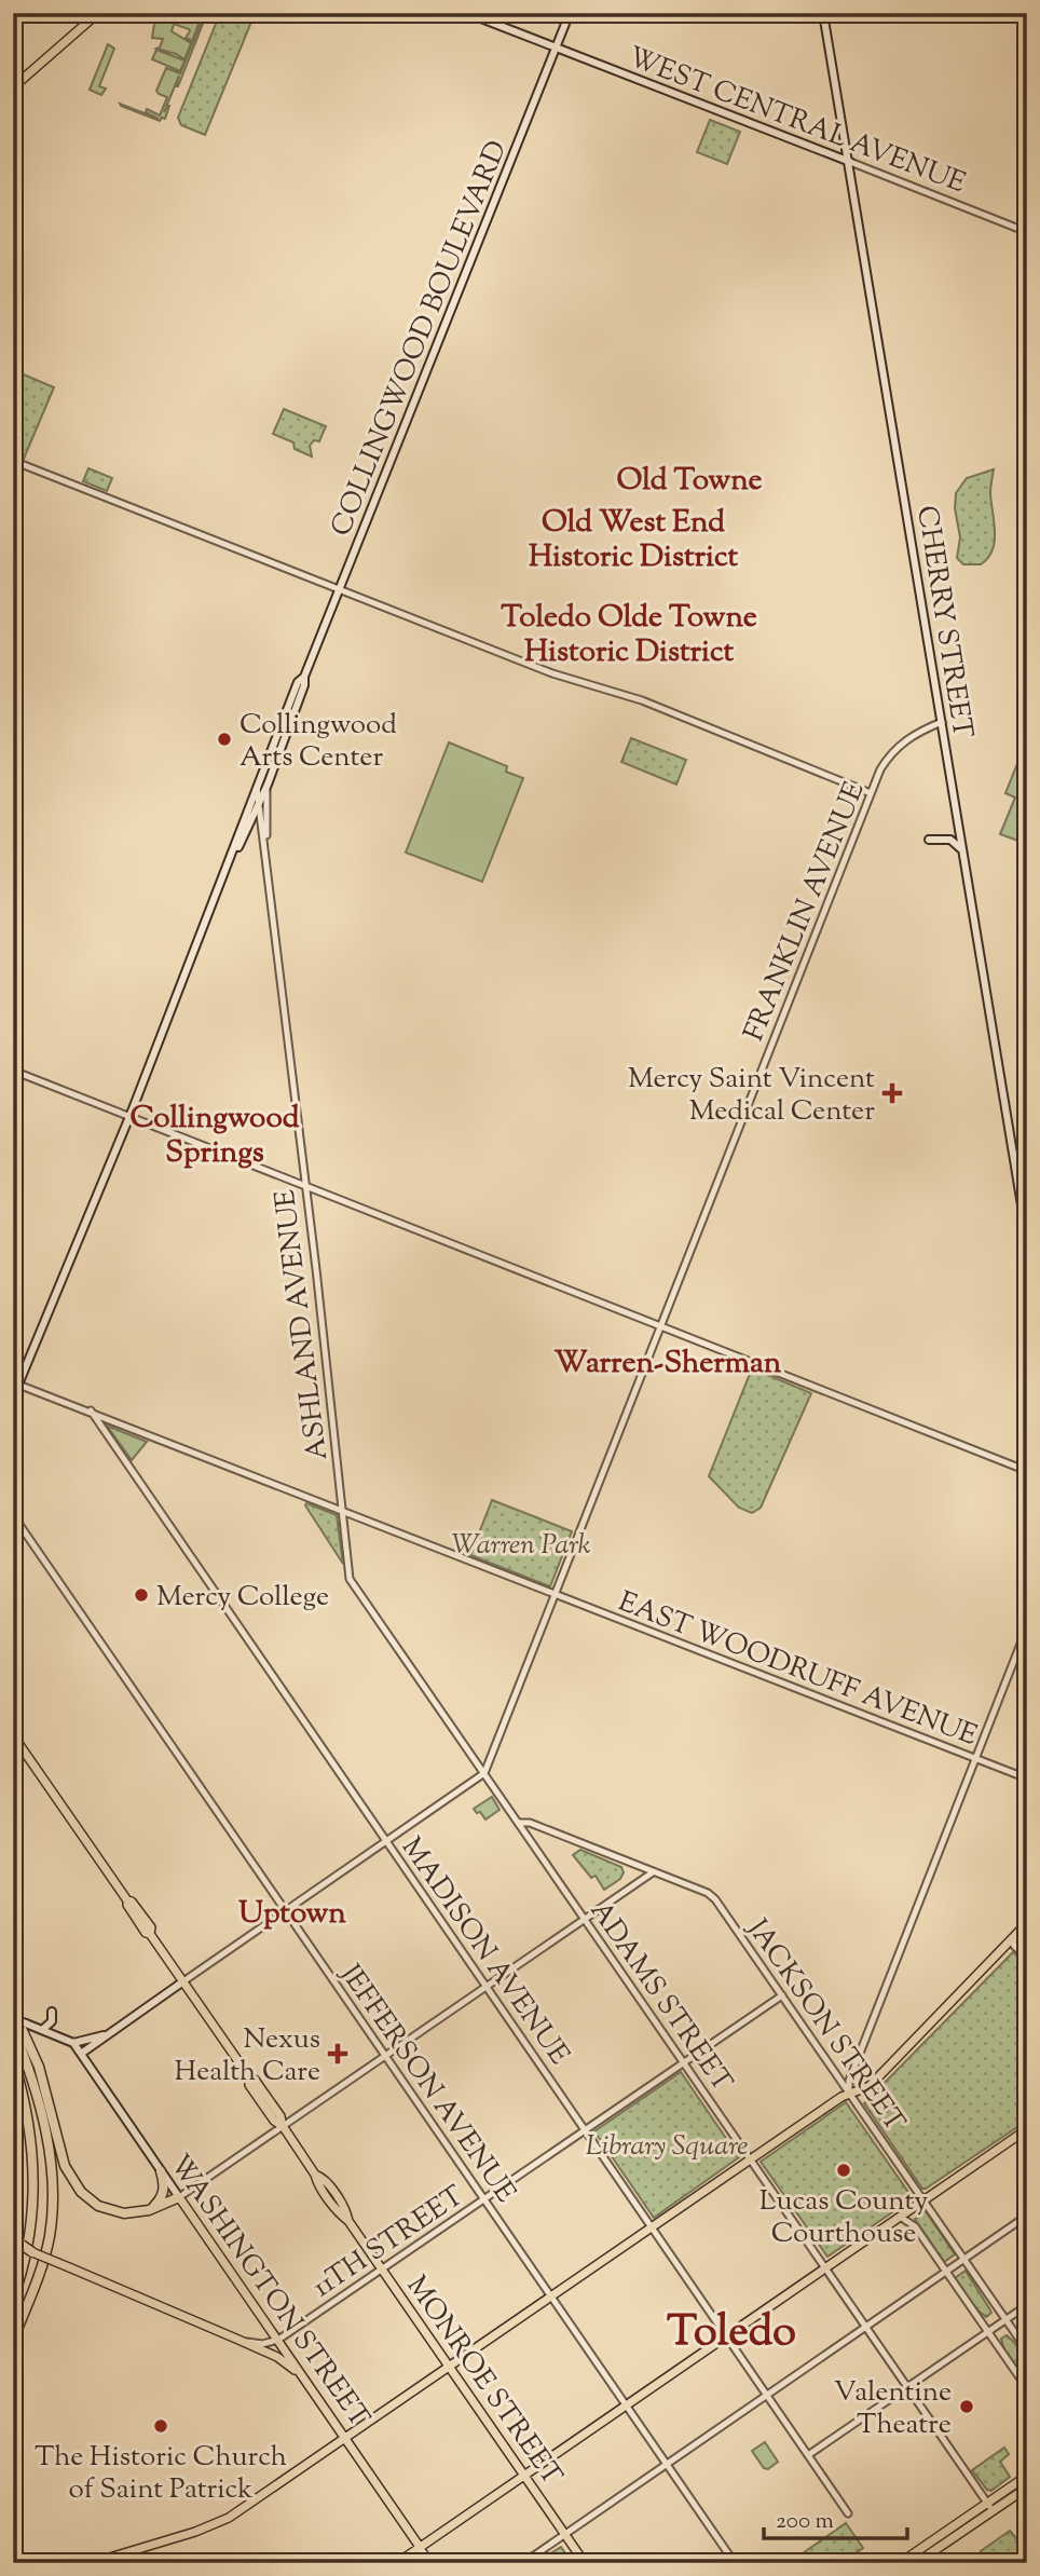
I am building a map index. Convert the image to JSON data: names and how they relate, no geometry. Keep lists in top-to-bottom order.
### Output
{
  "streets": {
    "main road": [
      "WEST CENTRAL AVENUE",
      "COLLINGWOOD BOULEVARD",
      "CHERRY STREET",
      "WASHINGTON STREET",
      "MONROE STREET"
    ],
    "street": [
      "FRANKLIN AVENUE",
      "ASHLAND AVENUE",
      "EAST WOODRUFF AVENUE",
      "MADISON AVENUE",
      "ADAMS STREET",
      "JACKSON STREET",
      "JEFFERSON AVENUE",
      "11TH STREET"
    ]
  },
  "crossings": [
    ["WEST CENTRAL AVENUE", "COLLINGWOOD BOULEVARD"],
    ["WEST CENTRAL AVENUE", "CHERRY STREET"],
    ["COLLINGWOOD BOULEVARD", "ASHLAND AVENUE"],
    ["COLLINGWOOD BOULEVARD", "EAST WOODRUFF AVENUE"],
    ["CHERRY STREET", "FRANKLIN AVENUE"],
    ["FRANKLIN AVENUE", "EAST WOODRUFF AVENUE"],
    ["FRANKLIN AVENUE", "ADAMS STREET"],
    ["ASHLAND AVENUE", "EAST WOODRUFF AVENUE"],
    ["ASHLAND AVENUE", "ADAMS STREET"],
    ["EAST WOODRUFF AVENUE", "MADISON AVENUE"],
    ["MADISON AVENUE", "11TH STREET"],
    ["ADAMS STREET", "JACKSON STREET"],
    ["ADAMS STREET", "11TH STREET"],
    ["JACKSON STREET", "11TH STREET"],
    ["JEFFERSON AVENUE", "11TH STREET"],
    ["11TH STREET", "WASHINGTON STREET"],
    ["11TH STREET", "MONROE STREET"]
  ],
  "districts": [
    "Old Towne",
    "Old West End Historic District",
    "Toledo Olde Towne Historic District",
    "Collingwood Springs",
    "Warren-Sherman",
    "Uptown",
    "Toledo"
  ],
  "parks": ["Warren Park", "Library Square"],
  "places": {
    "other": [
      "Collingwood Arts Center",
      "Mercy College",
      "Lucas County Courthouse",
      "Valentine Theatre",
      "The Historic Church of Saint Patrick"
    ],
    "health": ["Mercy Saint Vincent Medical Center", "Nexus Health Care"]
  },
  "scale_bar": "200 m"
}
